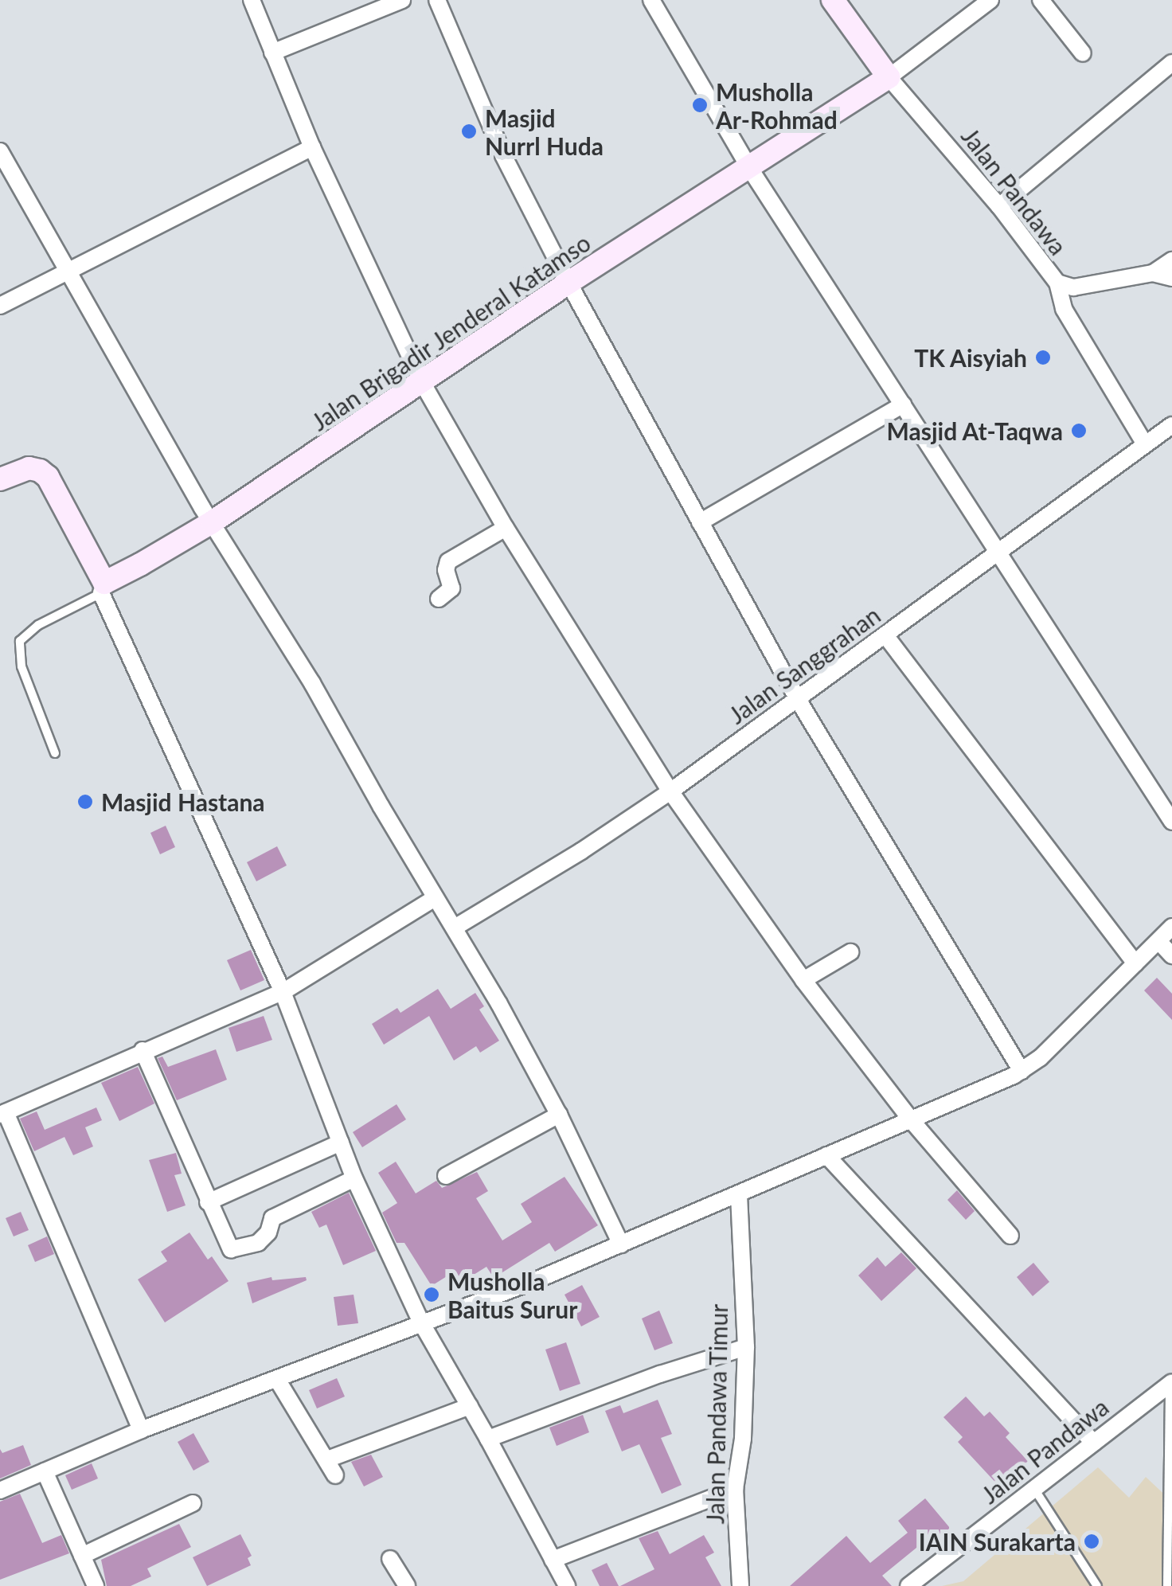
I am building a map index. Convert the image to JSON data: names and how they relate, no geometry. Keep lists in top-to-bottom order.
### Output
{
  "streets": {
    "main road": ["Jalan Brigadir Jenderal Katamso"],
    "street": ["Jalan Pandawa", "Jalan Sanggrahan", "Jalan Pandawa Timur"]
  },
  "crossings": [
    ["Jalan Pandawa", "Jalan Brigadir Jenderal Katamso"]
  ],
  "places": [
    "Musholla Ar-Rohmad",
    "Masjid Nurrl Huda",
    "TK Aisyiah",
    "Masjid At-Taqwa",
    "Masjid Hastana",
    "Musholla Baitus Surur",
    "IAIN Surakarta"
  ]
}
